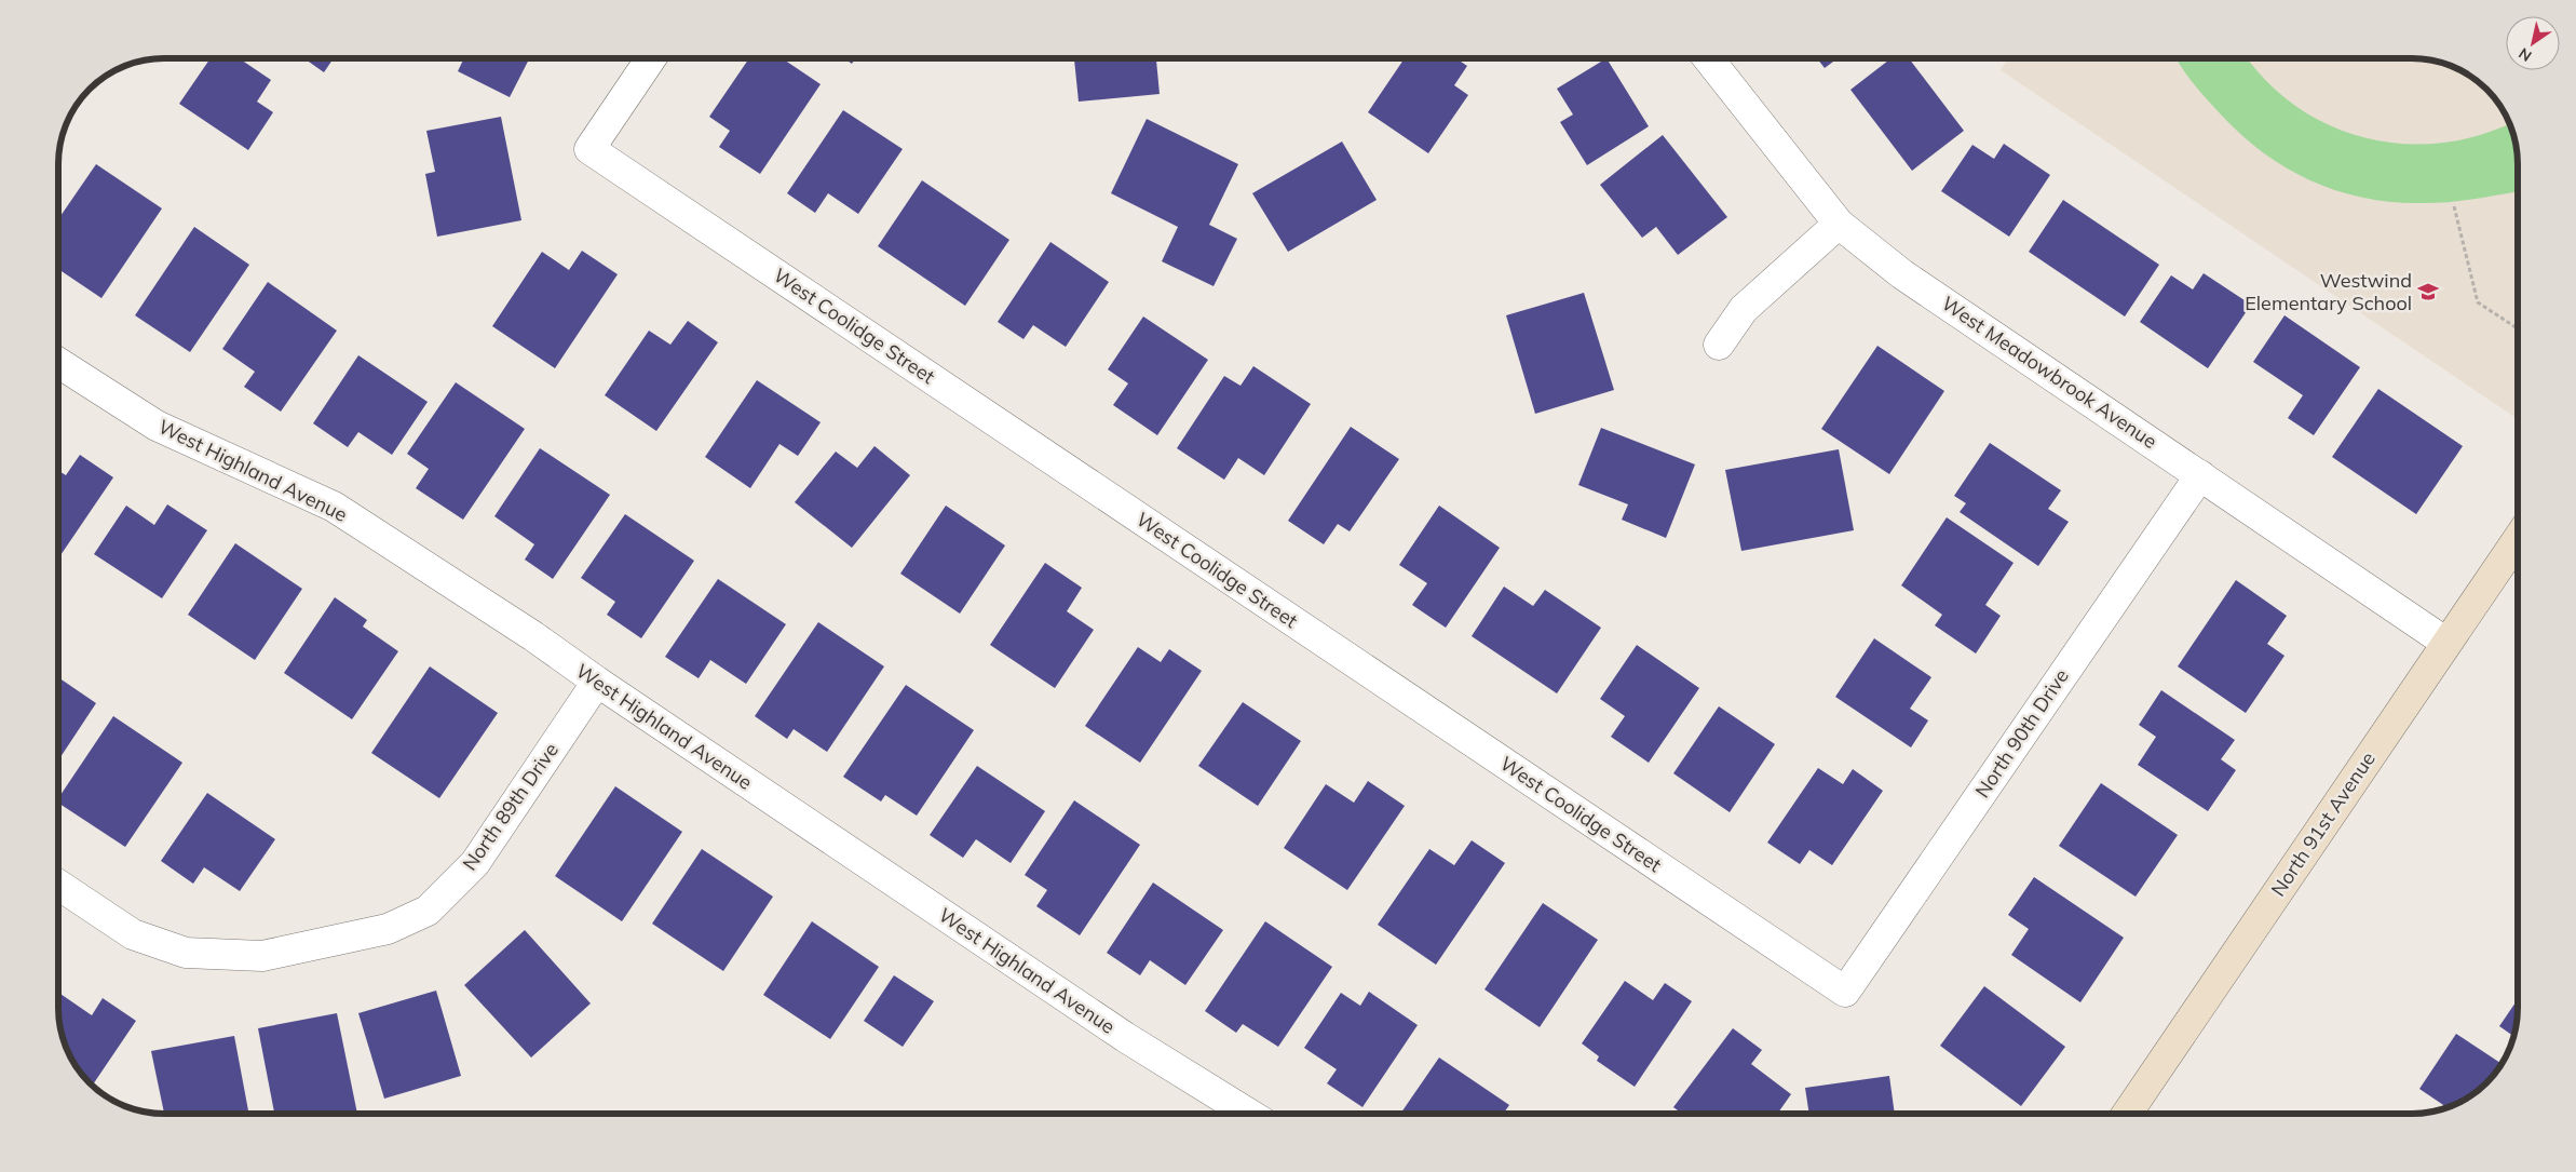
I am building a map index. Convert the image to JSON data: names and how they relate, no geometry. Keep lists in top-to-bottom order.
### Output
{
  "streets": {
    "main road": ["North 91st Avenue"],
    "street": [
      "West Coolidge Street",
      "West Meadowbrook Avenue",
      "West Highland Avenue",
      "North 90th Drive",
      "North 89th Drive"
    ]
  },
  "crossings": [
    ["West Coolidge Street", "North 90th Drive"],
    ["West Meadowbrook Avenue", "North 90th Drive"],
    ["West Meadowbrook Avenue", "North 91st Avenue"],
    ["West Highland Avenue", "North 89th Drive"]
  ],
  "places": {
    "school or university": ["Westwind Elementary School"]
  },
  "north": "bottom left"
}
